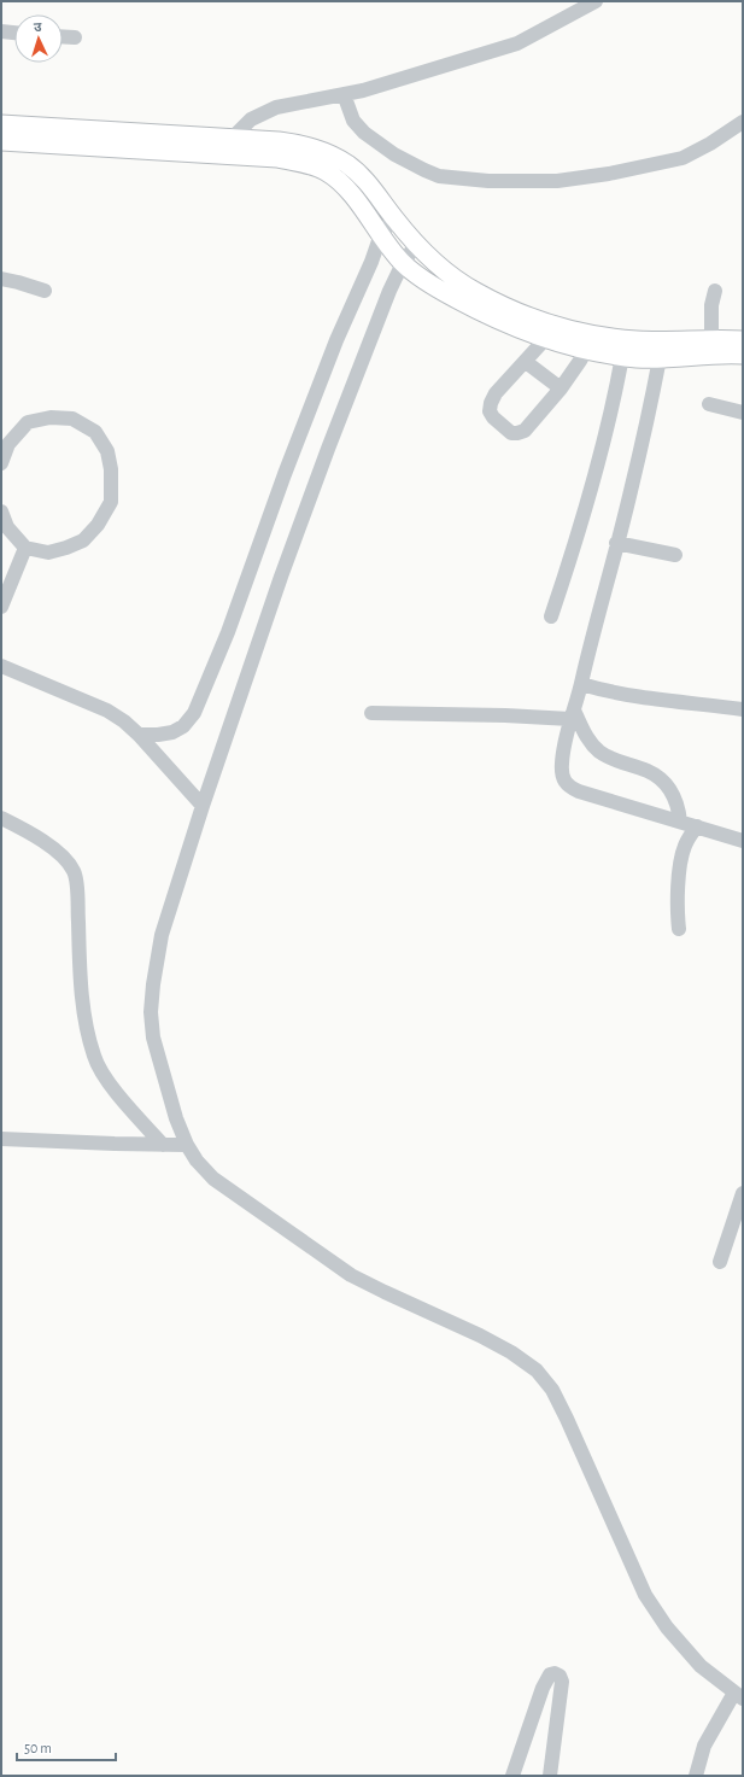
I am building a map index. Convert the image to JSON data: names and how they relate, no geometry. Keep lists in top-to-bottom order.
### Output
{
  "scale_bar": "50 m",
  "north": "top"
}
